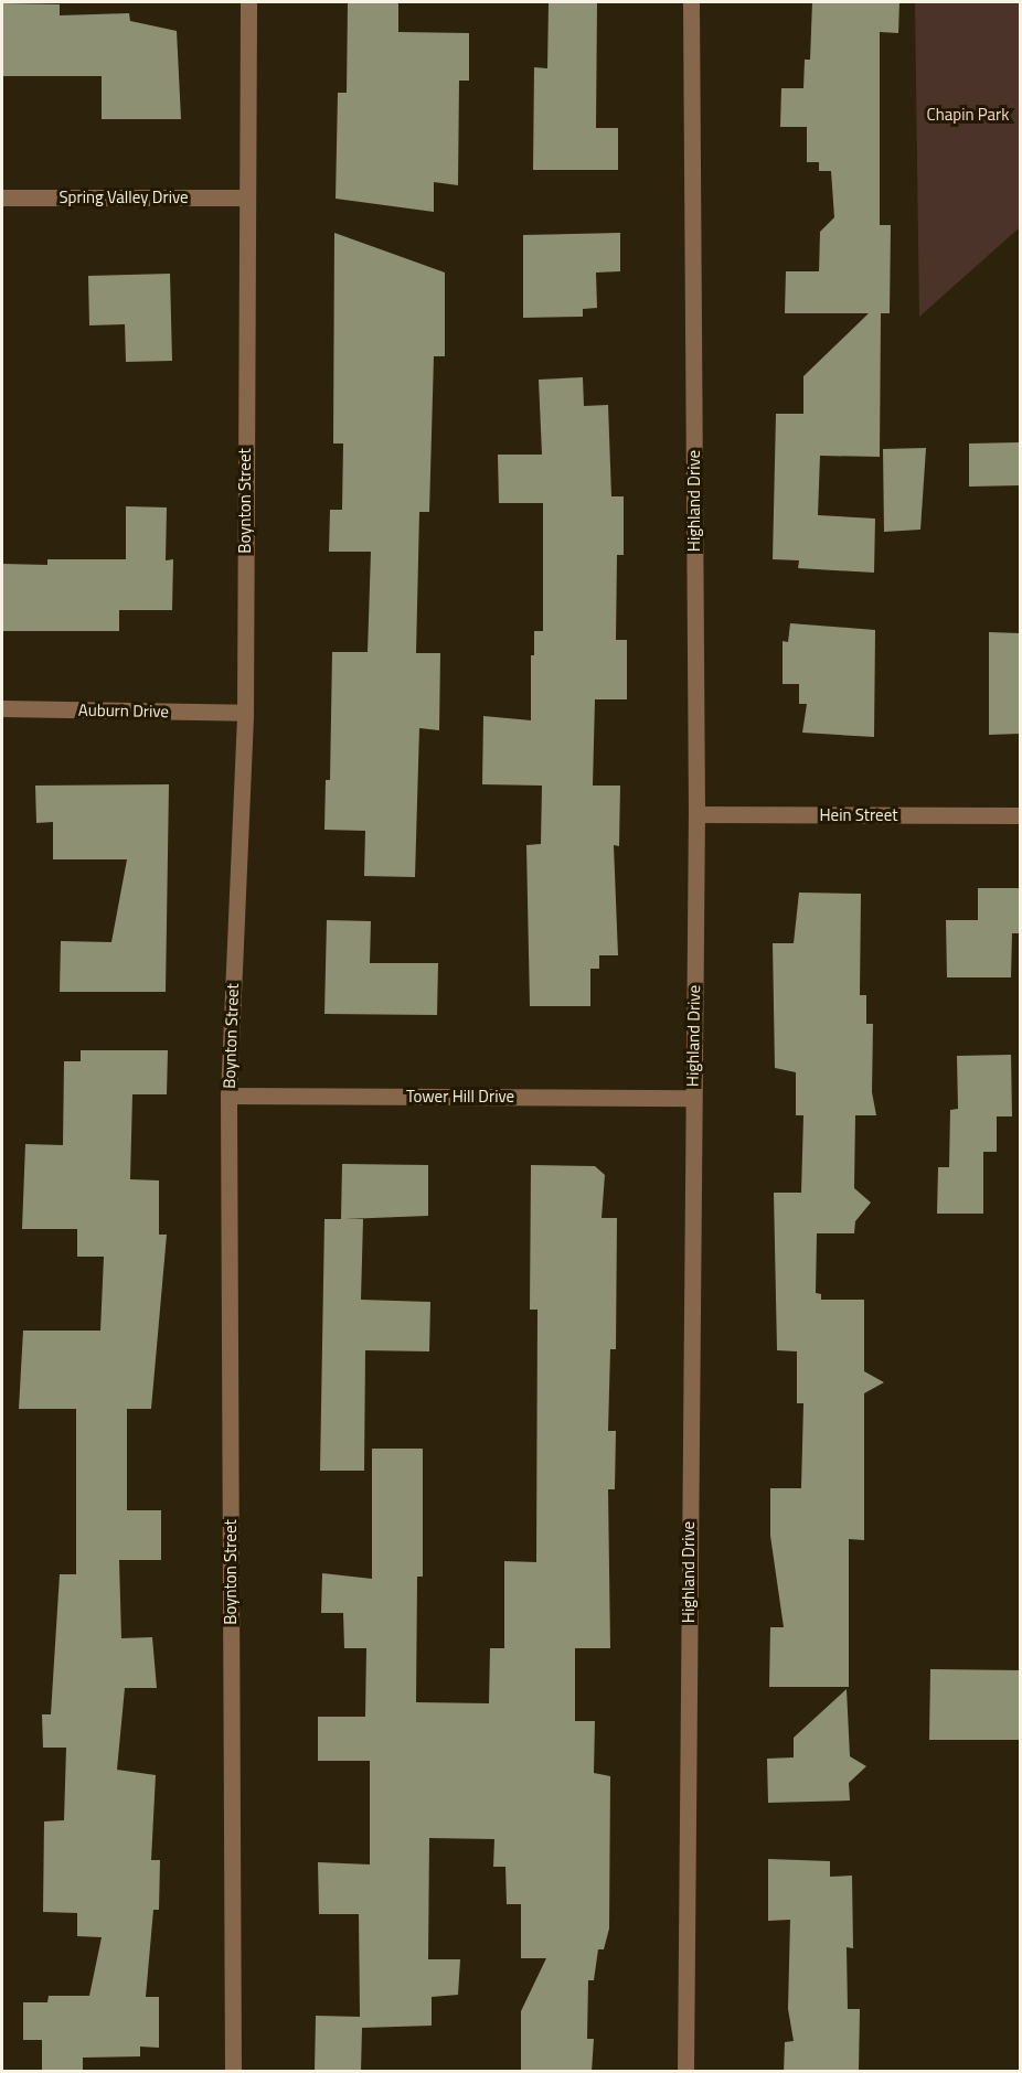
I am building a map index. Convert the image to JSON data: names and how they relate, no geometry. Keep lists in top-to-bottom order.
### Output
{
  "streets": {
    "street": [
      "Spring Valley Drive",
      "Boynton Street",
      "Highland Drive",
      "Auburn Drive",
      "Hein Street",
      "Tower Hill Drive"
    ]
  },
  "crossings": [
    ["Spring Valley Drive", "Boynton Street"],
    ["Boynton Street", "Auburn Drive"],
    ["Boynton Street", "Tower Hill Drive"],
    ["Highland Drive", "Hein Street"],
    ["Highland Drive", "Tower Hill Drive"]
  ],
  "parks": ["Chapin Park"]
}
